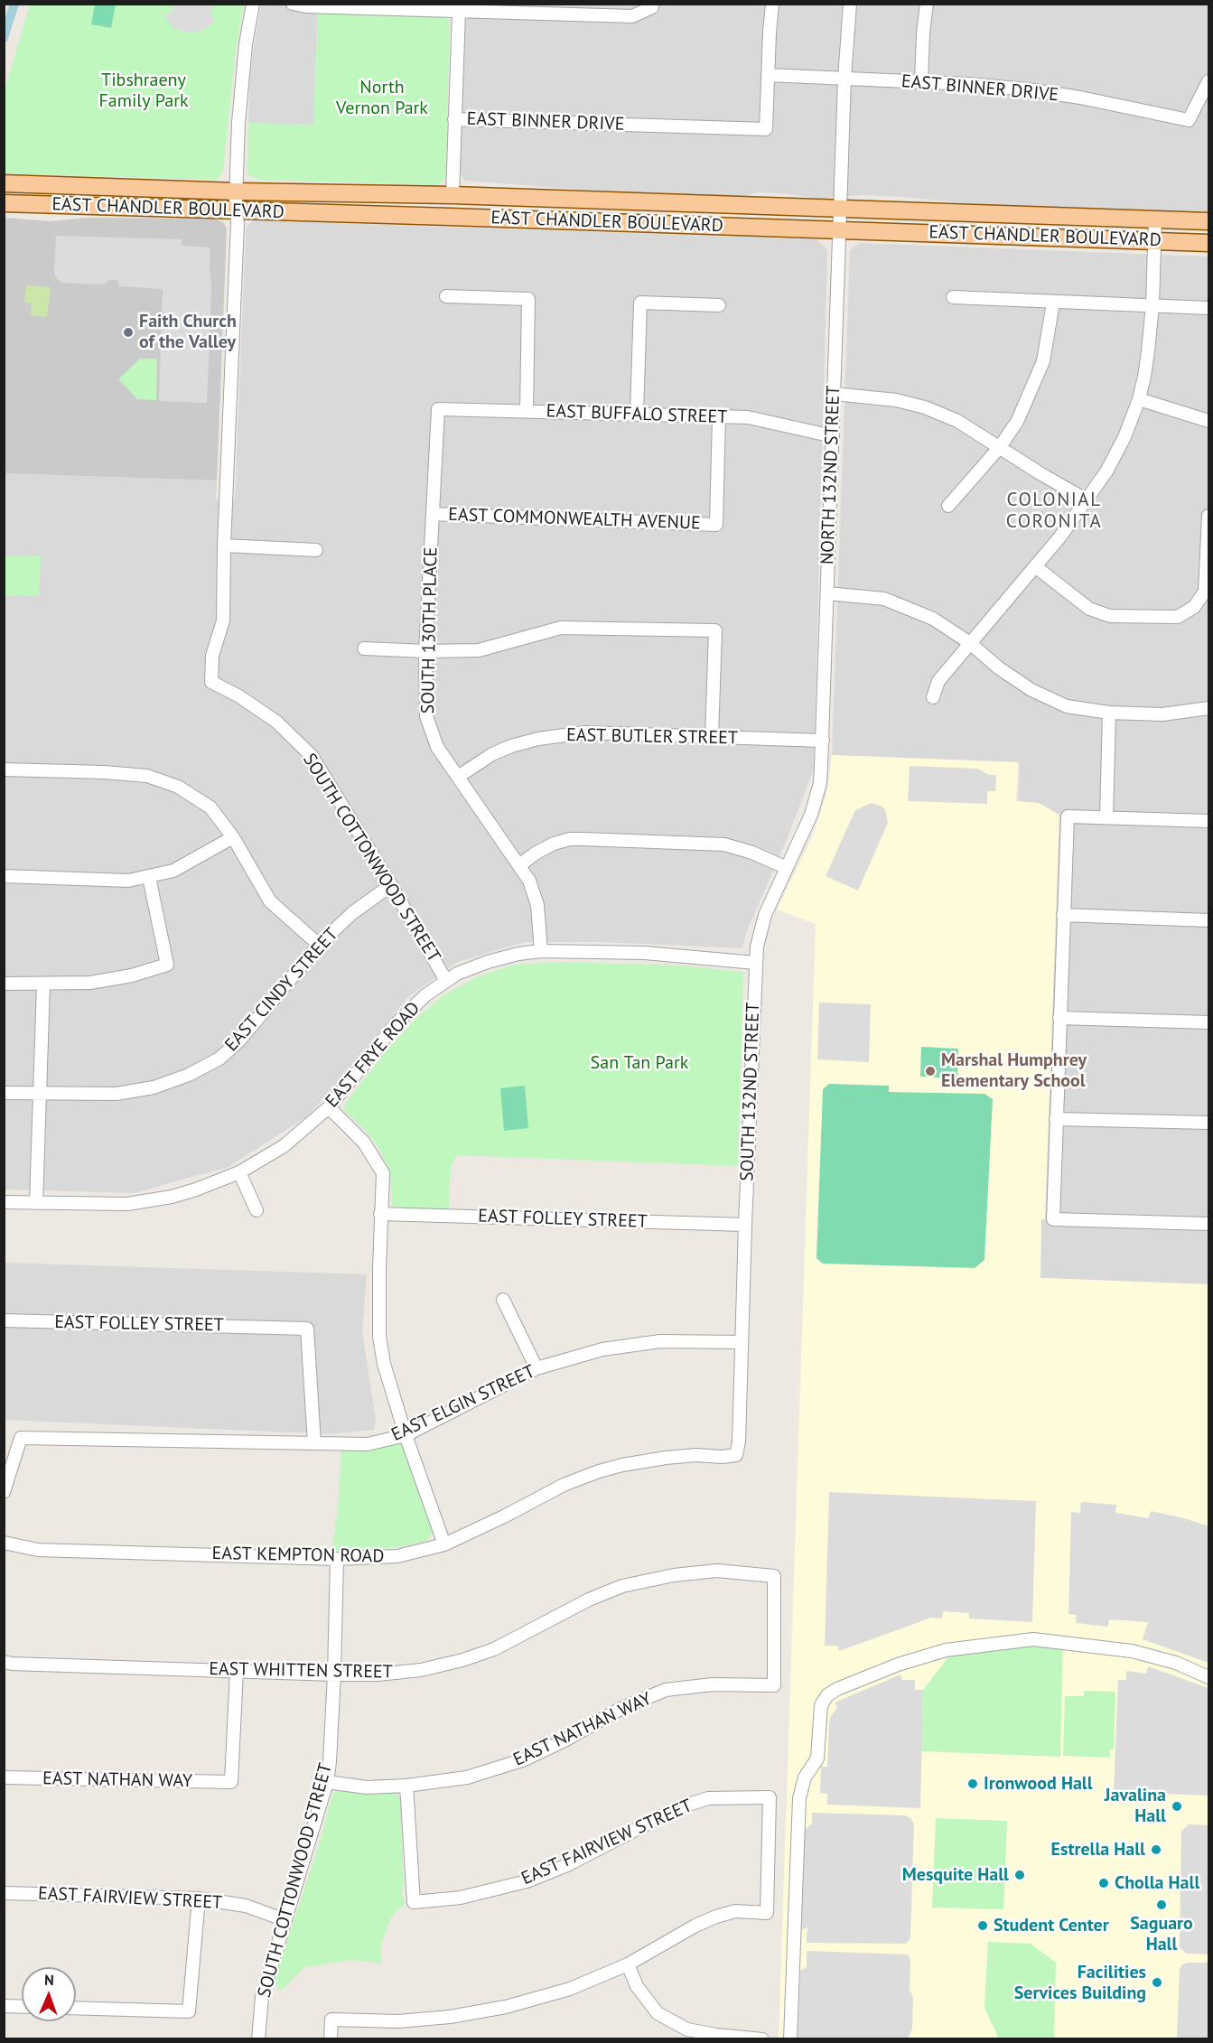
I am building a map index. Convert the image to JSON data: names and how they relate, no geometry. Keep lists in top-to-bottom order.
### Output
{
  "streets": {
    "main road": ["EAST CHANDLER BOULEVARD"],
    "street": [
      "EAST BINNER DRIVE",
      "EAST BUFFALO STREET",
      "NORTH 132ND STREET",
      "EAST COMMONWEALTH AVENUE",
      "SOUTH 130TH PLACE",
      "EAST BUTLER STREET",
      "SOUTH COTTONWOOD STREET",
      "EAST CINDY STREET",
      "EAST FRYE ROAD",
      "SOUTH 132ND STREET",
      "EAST FOLLEY STREET",
      "EAST ELGIN STREET",
      "EAST KEMPTON ROAD",
      "EAST WHITTEN STREET",
      "EAST NATHAN WAY",
      "EAST FAIRVIEW STREET"
    ]
  },
  "crossings": [
    ["EAST BINNER DRIVE", "NORTH 132ND STREET"],
    ["EAST CHANDLER BOULEVARD", "NORTH 132ND STREET"],
    ["EAST BUFFALO STREET", "NORTH 132ND STREET"],
    ["EAST BUFFALO STREET", "EAST COMMONWEALTH AVENUE"],
    ["EAST BUFFALO STREET", "SOUTH 130TH PLACE"],
    ["NORTH 132ND STREET", "EAST BUTLER STREET"],
    ["NORTH 132ND STREET", "SOUTH 132ND STREET"],
    ["EAST COMMONWEALTH AVENUE", "SOUTH 130TH PLACE"],
    ["SOUTH 130TH PLACE", "EAST BUTLER STREET"],
    ["SOUTH 130TH PLACE", "EAST FRYE ROAD"],
    ["EAST BUTLER STREET", "SOUTH 132ND STREET"],
    ["SOUTH COTTONWOOD STREET", "EAST CINDY STREET"],
    ["SOUTH COTTONWOOD STREET", "EAST FRYE ROAD"],
    ["SOUTH COTTONWOOD STREET", "EAST KEMPTON ROAD"],
    ["SOUTH COTTONWOOD STREET", "EAST WHITTEN STREET"],
    ["SOUTH COTTONWOOD STREET", "EAST NATHAN WAY"],
    ["SOUTH COTTONWOOD STREET", "EAST FAIRVIEW STREET"],
    ["EAST FRYE ROAD", "SOUTH 132ND STREET"],
    ["SOUTH 132ND STREET", "EAST FOLLEY STREET"],
    ["SOUTH 132ND STREET", "EAST ELGIN STREET"],
    ["SOUTH 132ND STREET", "EAST KEMPTON ROAD"],
    ["EAST FOLLEY STREET", "EAST ELGIN STREET"],
    ["EAST WHITTEN STREET", "EAST NATHAN WAY"],
    ["EAST NATHAN WAY", "EAST FAIRVIEW STREET"]
  ],
  "districts": ["COLONIAL CORONITA"],
  "parks": ["Tibshraeny Family Park", "North Vernon Park", "San Tan Park"],
  "places": [
    "Faith Church of the Valley",
    "Marshal Humphrey Elementary School",
    "Ironwood Hall",
    "Javalina Hall",
    "Estrella Hall",
    "Mesquite Hall",
    "Cholla Hall",
    "Saguaro Hall",
    "Student Center",
    "Facilities Services Building"
  ],
  "north": "top"
}
